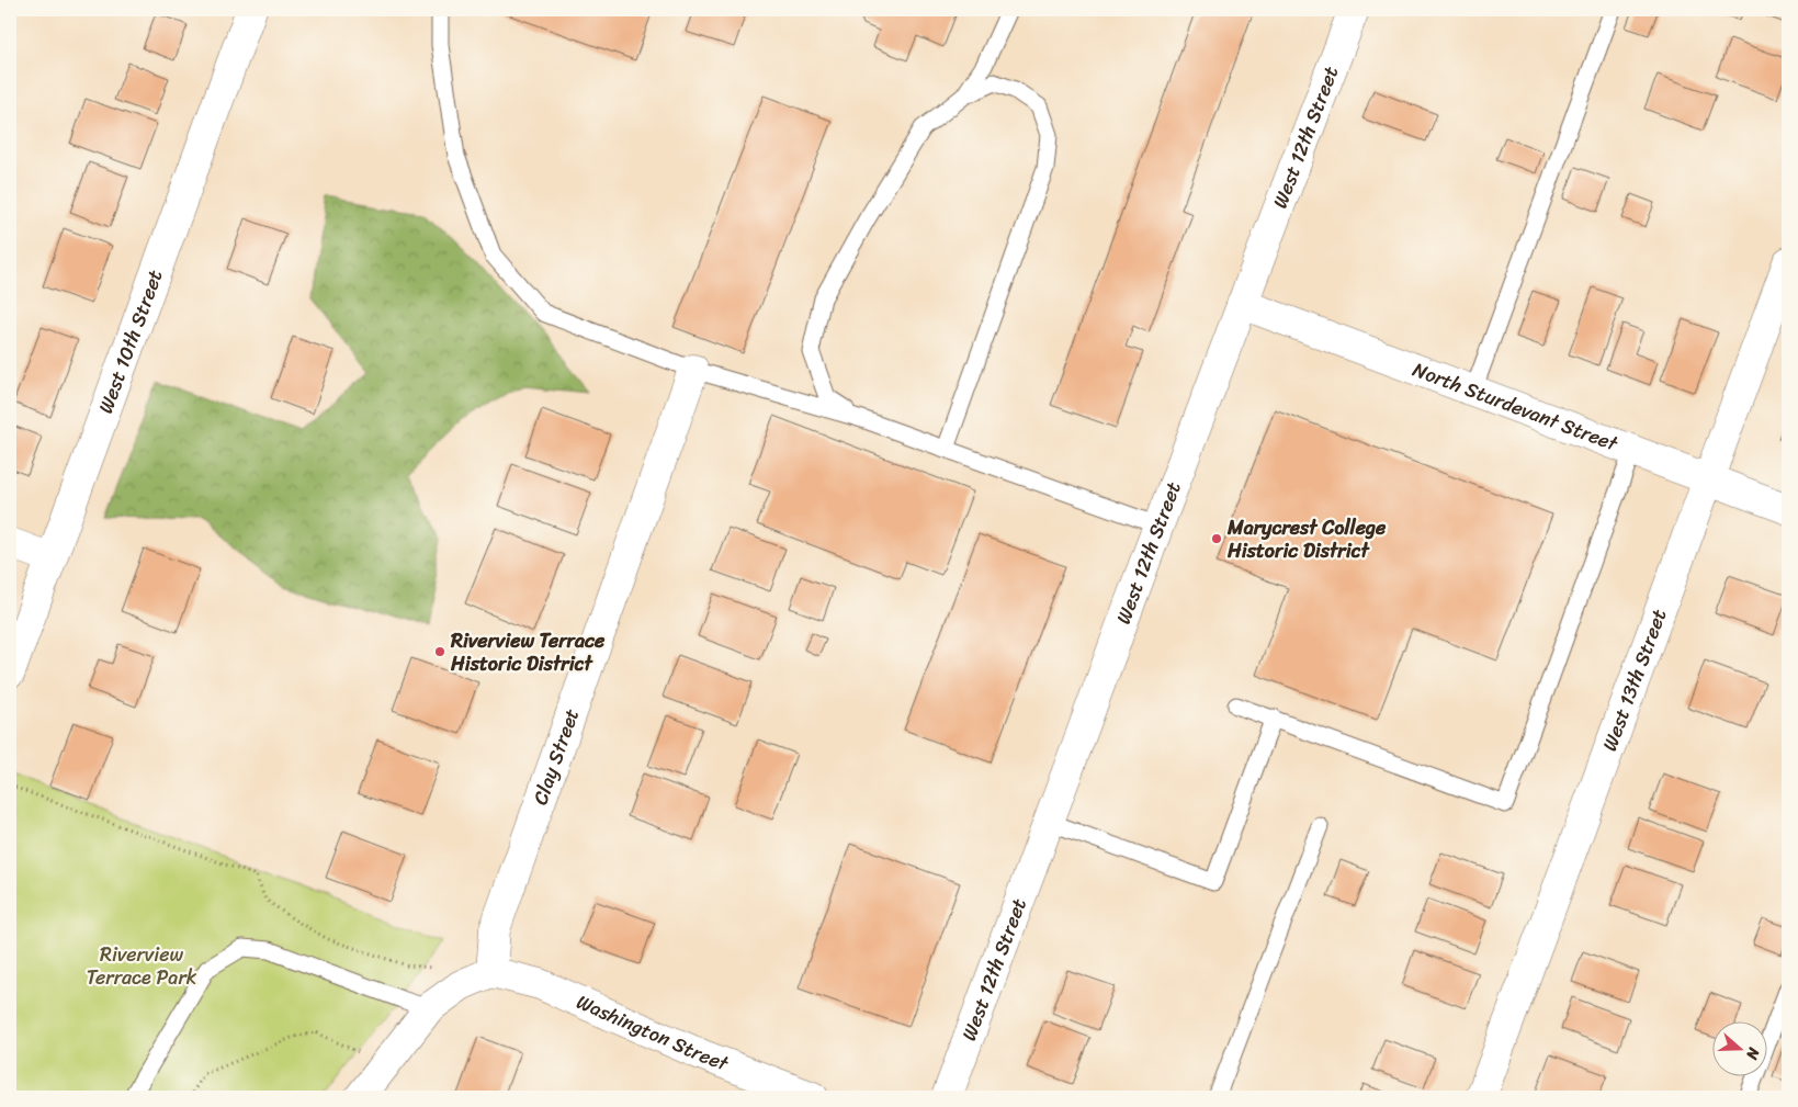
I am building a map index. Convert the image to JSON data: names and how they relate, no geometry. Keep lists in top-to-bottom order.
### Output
{
  "streets": {
    "street": [
      "West 12th Street",
      "West 10th Street",
      "North Sturdevant Street",
      "West 13th Street",
      "Clay Street",
      "Washington Street"
    ]
  },
  "crossings": [
    ["West 12th Street", "North Sturdevant Street"],
    ["North Sturdevant Street", "West 13th Street"],
    ["Clay Street", "Washington Street"]
  ],
  "parks": ["Riverview Terrace Park"],
  "places": ["Marycrest College Historic District", "Riverview Terrace Historic District"],
  "north": "right"
}
